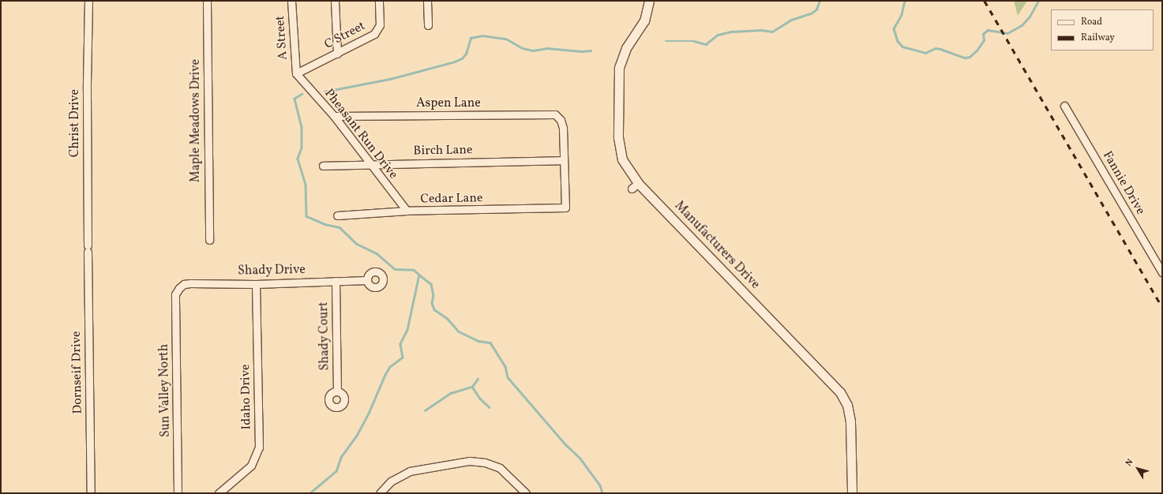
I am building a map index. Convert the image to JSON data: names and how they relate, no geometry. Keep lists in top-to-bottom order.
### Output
{
  "streets": {
    "street": [
      "C Street",
      "A Street",
      "Aspen Lane",
      "Maple Meadows Drive",
      "Christ Drive",
      "Pheasant Run Drive",
      "Birch Lane",
      "Fannie Drive",
      "Cedar Lane",
      "Manufacturers Drive",
      "Shady Drive",
      "Shady Court",
      "Dornseif Drive",
      "Sun Valley North",
      "Idaho Drive"
    ]
  },
  "crossings": [
    ["C Street", "A Street"],
    ["C Street", "Pheasant Run Drive"],
    ["A Street", "Pheasant Run Drive"],
    ["Aspen Lane", "Pheasant Run Drive"],
    ["Aspen Lane", "Birch Lane"],
    ["Aspen Lane", "Cedar Lane"],
    ["Christ Drive", "Dornseif Drive"],
    ["Pheasant Run Drive", "Birch Lane"],
    ["Pheasant Run Drive", "Cedar Lane"],
    ["Birch Lane", "Cedar Lane"],
    ["Shady Drive", "Shady Court"],
    ["Shady Drive", "Sun Valley North"],
    ["Shady Drive", "Idaho Drive"]
  ],
  "legend": ["Road", "Railway"],
  "north": "top left"
}
